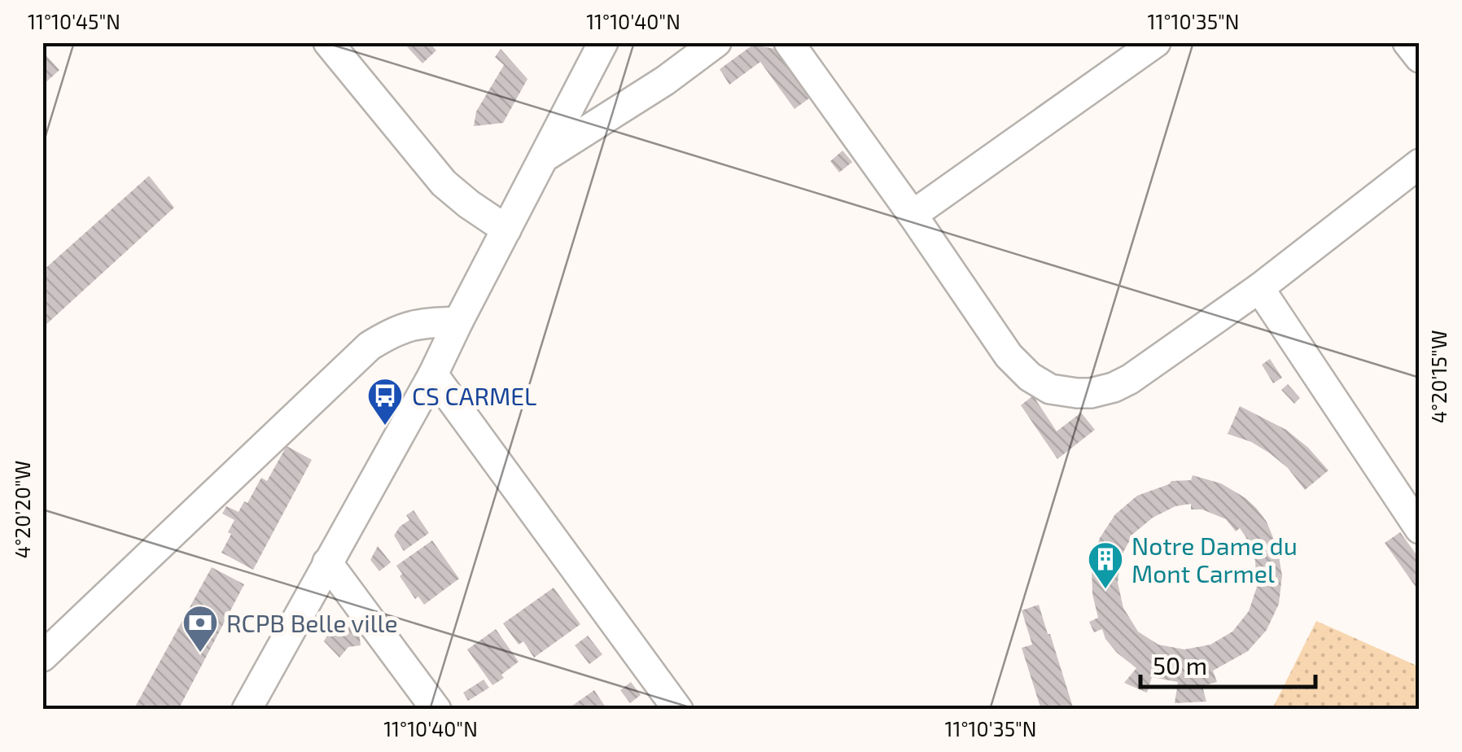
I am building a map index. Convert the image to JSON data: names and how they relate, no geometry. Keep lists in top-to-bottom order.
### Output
{
  "places": {
    "bus stop": ["CS CARMEL"],
    "building": ["Notre Dame du Mont Carmel"],
    "bank": ["RCPB Belle ville"]
  },
  "scale_bar": "50 m",
  "coordinates": [
    "11°10'45\"N",
    "11°10'40\"N",
    "11°10'35\"N",
    "4°20'15\"W",
    "4°20'20\"W"
  ]
}
